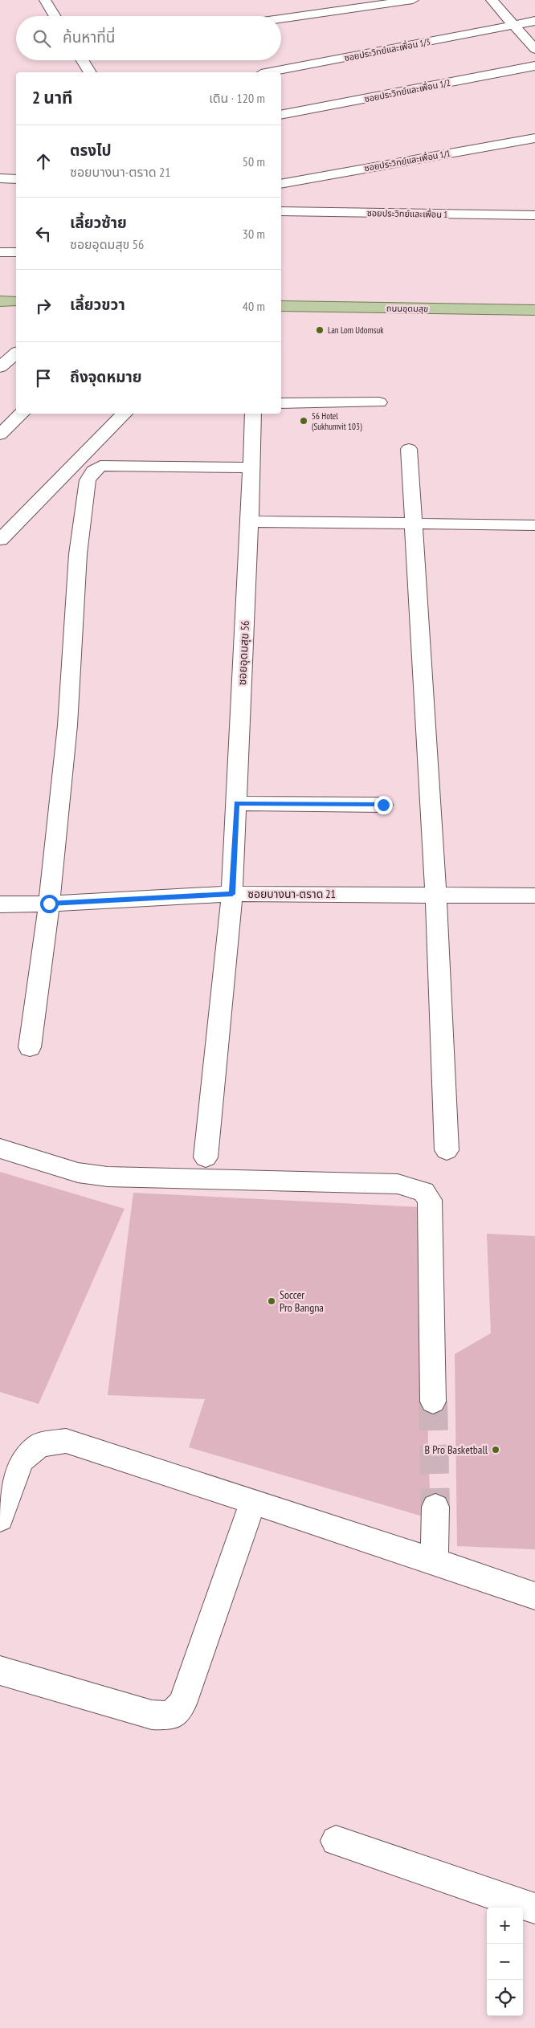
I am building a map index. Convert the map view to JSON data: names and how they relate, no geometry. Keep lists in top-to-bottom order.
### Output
{
  "streets": {
    "main road": ["ถนนอุดมสุข"],
    "street": [
      "ซอยประวิทย์และเพื่อน 1/3",
      "ซอยประวิทย์และเพื่อน 1/2",
      "ซอยประวิทย์และเพื่อน 1/1",
      "ซอยประวิทย์และเพื่อน 1",
      "ซอยอุดมสุข 56",
      "ซอยบางนา-ตราด 21"
    ]
  },
  "crossings": [
    ["ซอยอุดมสุข 56", "ซอยบางนา-ตราด 21"]
  ],
  "places": [
    "Lan Lom Udomsuk",
    "56 Hotel (Sukhumvit 103)",
    "Soccer Pro Bangna",
    "B Pro Basketball"
  ],
  "page": {
    "search": "ค้นหาที่นี่",
    "heading": ["2 นาที", "เดิน · 120 m"],
    "list": [
      ["ตรงไป", "ซอยบางนา-ตราด 21", "50 m"],
      ["เลี้ยวซ้าย", "ซอยอุดมสุข 56", "30 m"],
      ["เลี้ยวขวา", "40 m"],
      "ถึงจุดหมาย"
    ],
    "map_buttons": ["+", "−"]
  }
}
